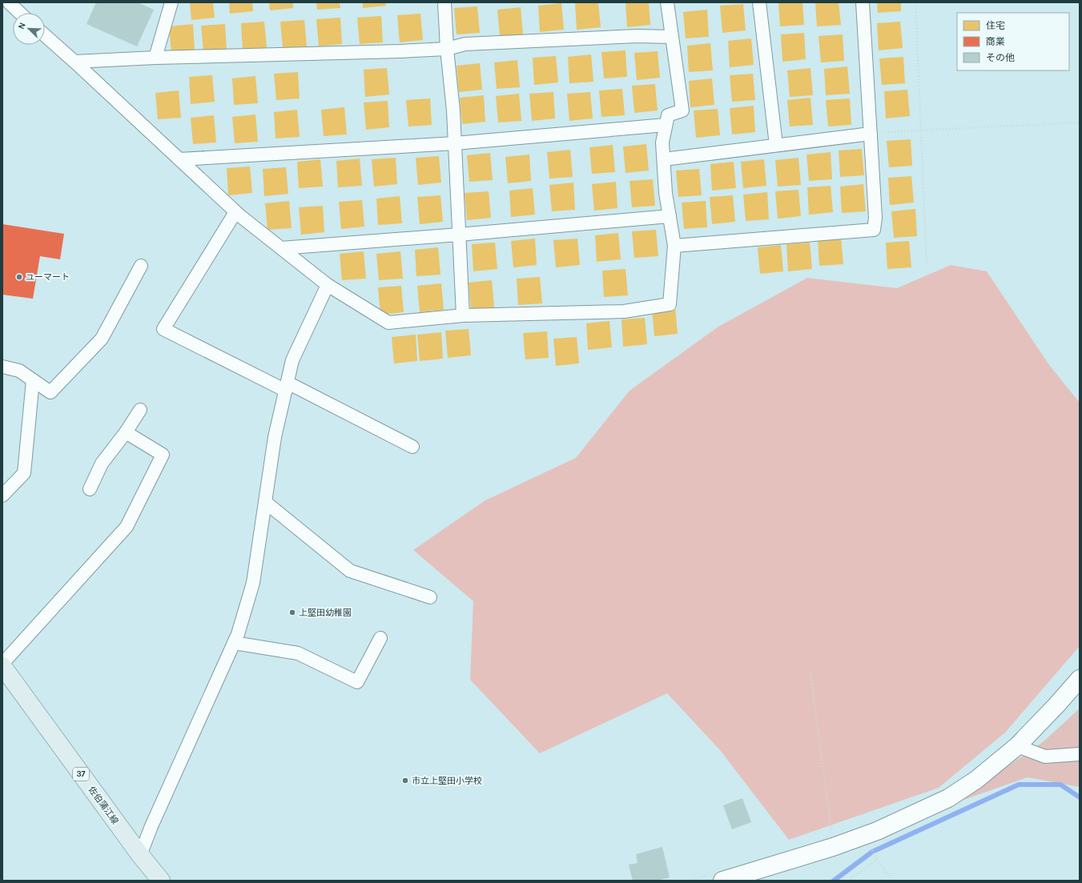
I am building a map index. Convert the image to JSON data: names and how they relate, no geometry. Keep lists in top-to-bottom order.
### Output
{
  "streets": {
    "main road": ["37", "佐伯蒲江線"]
  },
  "places": ["ユーマート", "上堅田幼稚園", "市立上堅田小学校"],
  "legend": ["住宅", "商業", "その他"],
  "north": "top left"
}
